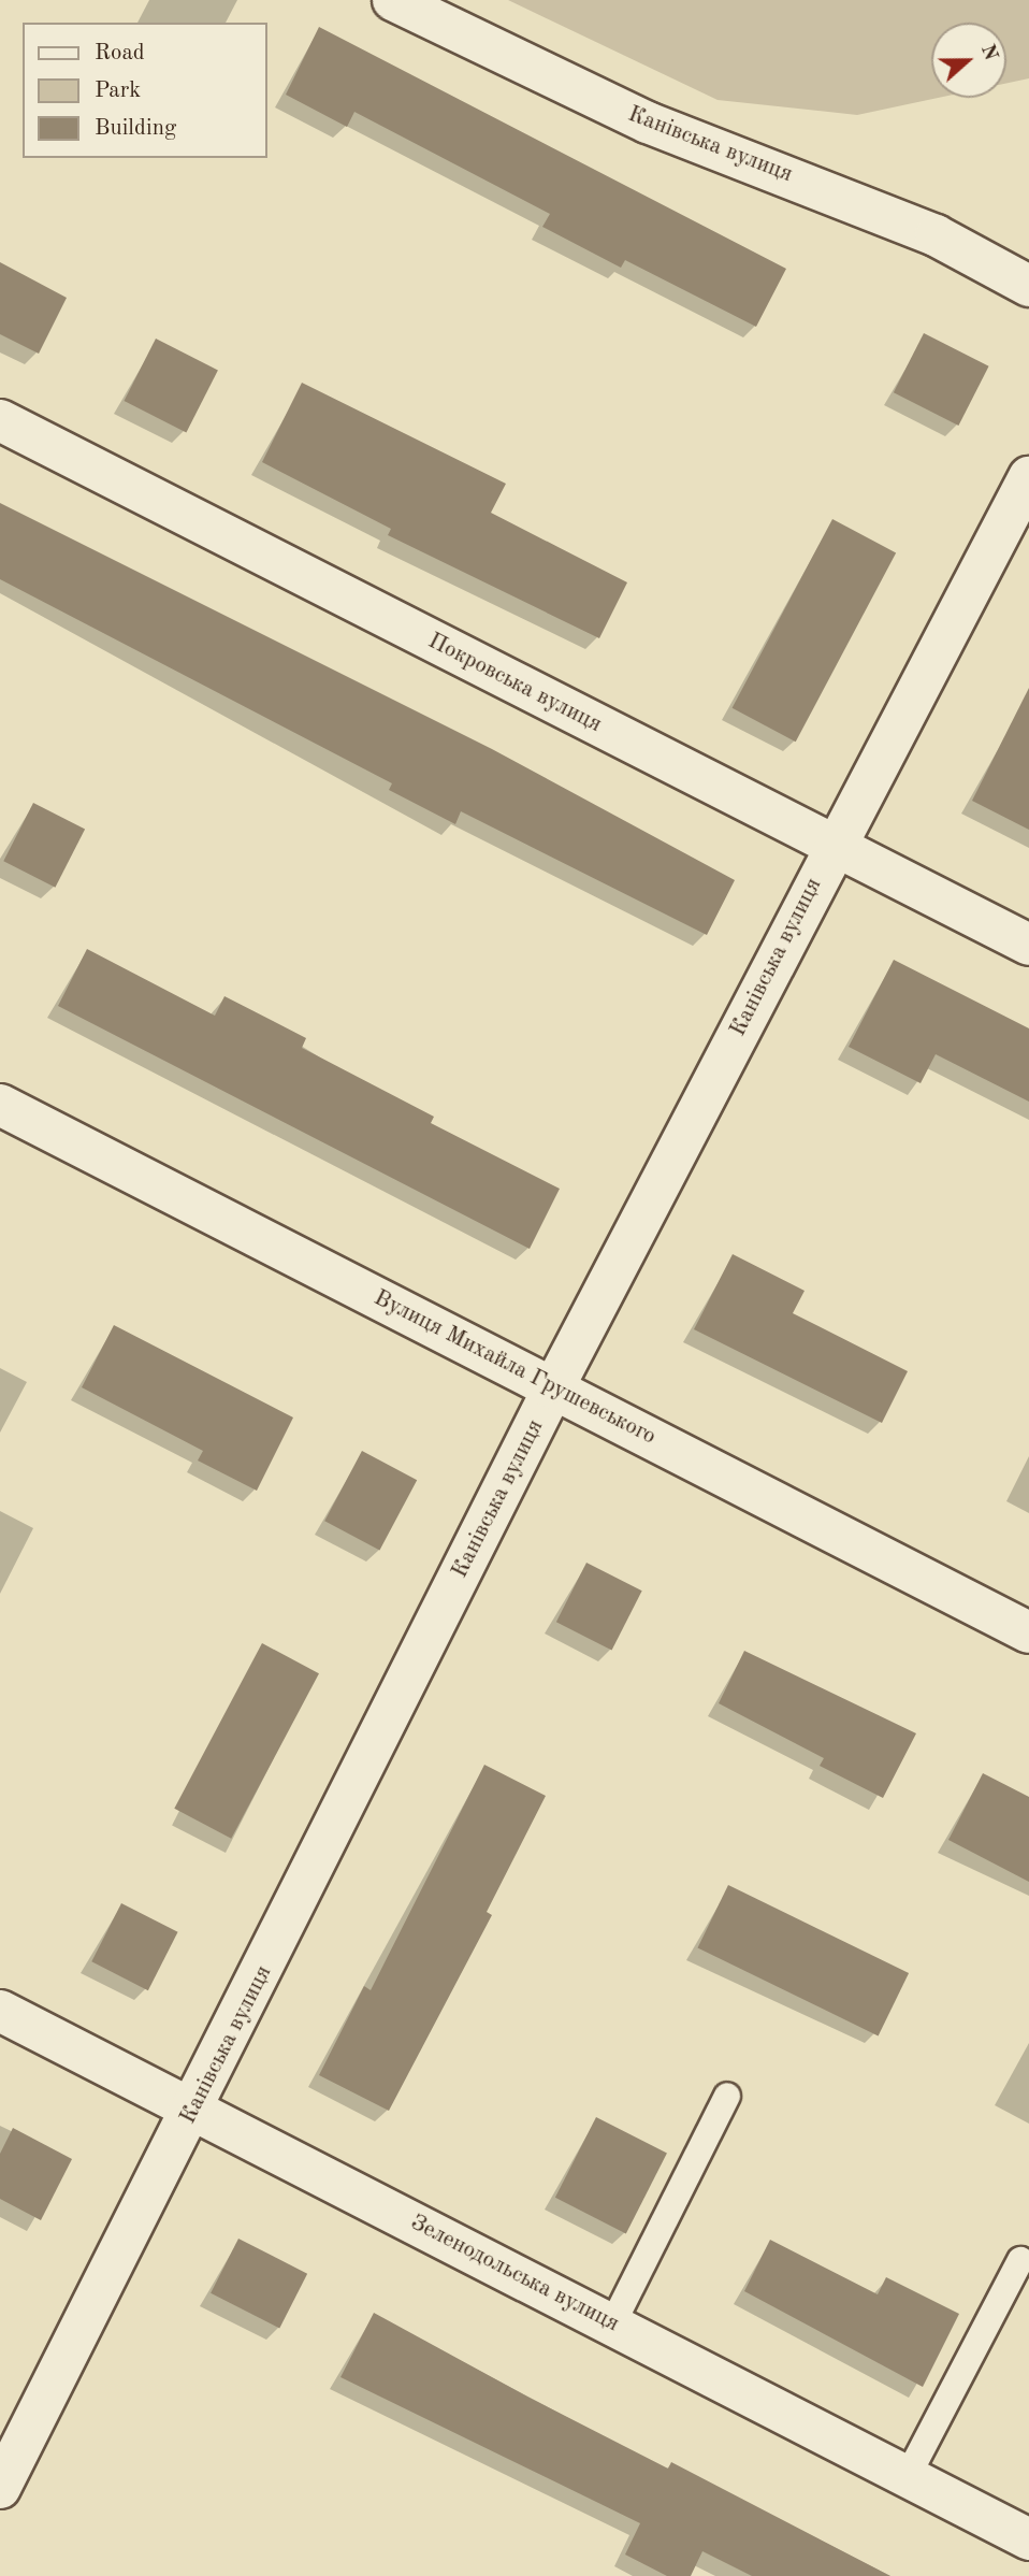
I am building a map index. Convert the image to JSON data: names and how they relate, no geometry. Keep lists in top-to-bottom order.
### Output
{
  "streets": {
    "street": [
      "Канівська вулиця",
      "Покровська вулиця",
      "Вулиця Михайла Грушевського",
      "Зеленодольська вулиця"
    ]
  },
  "crossings": [
    ["Канівська вулиця", "Покровська вулиця"],
    ["Канівська вулиця", "Вулиця Михайла Грушевського"],
    ["Канівська вулиця", "Зеленодольська вулиця"]
  ],
  "legend": ["Road", "Park", "Building"],
  "north": "right"
}
